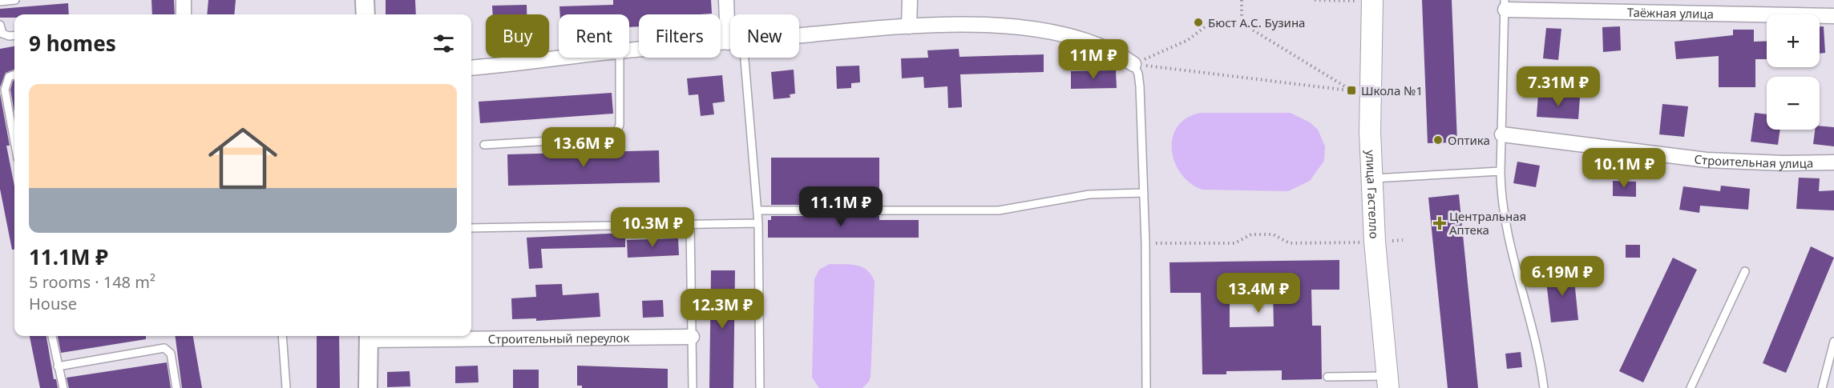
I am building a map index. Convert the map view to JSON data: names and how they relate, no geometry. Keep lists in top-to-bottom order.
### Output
{
  "streets": {
    "main road": ["улица Гастелло"],
    "street": ["Таёжная улица", "Строительная улица", "Строительный переулок"]
  },
  "places": {
    "other": ["Бюст А.С. Бузина", "Оптика"],
    "transit": ["Школа №1"],
    "health": ["Центральная Аптека"]
  },
  "page": {
    "map_buttons": ["+", "−"],
    "chip": [
      "Buy",
      "Rent",
      "Filters",
      "New"
    ],
    "heading": "9 homes",
    "price": [
      "11M ₽",
      "7.31M ₽",
      "13.6M ₽",
      "10.1M ₽",
      "11.1M ₽",
      "10.3M ₽",
      "6.19M ₽",
      "13.4M ₽",
      "12.3M ₽"
    ],
    "list": [
      {
        "name": "11.1M ₽",
        "note": "5 rooms · 148 m² · House"
      }
    ]
  }
}
